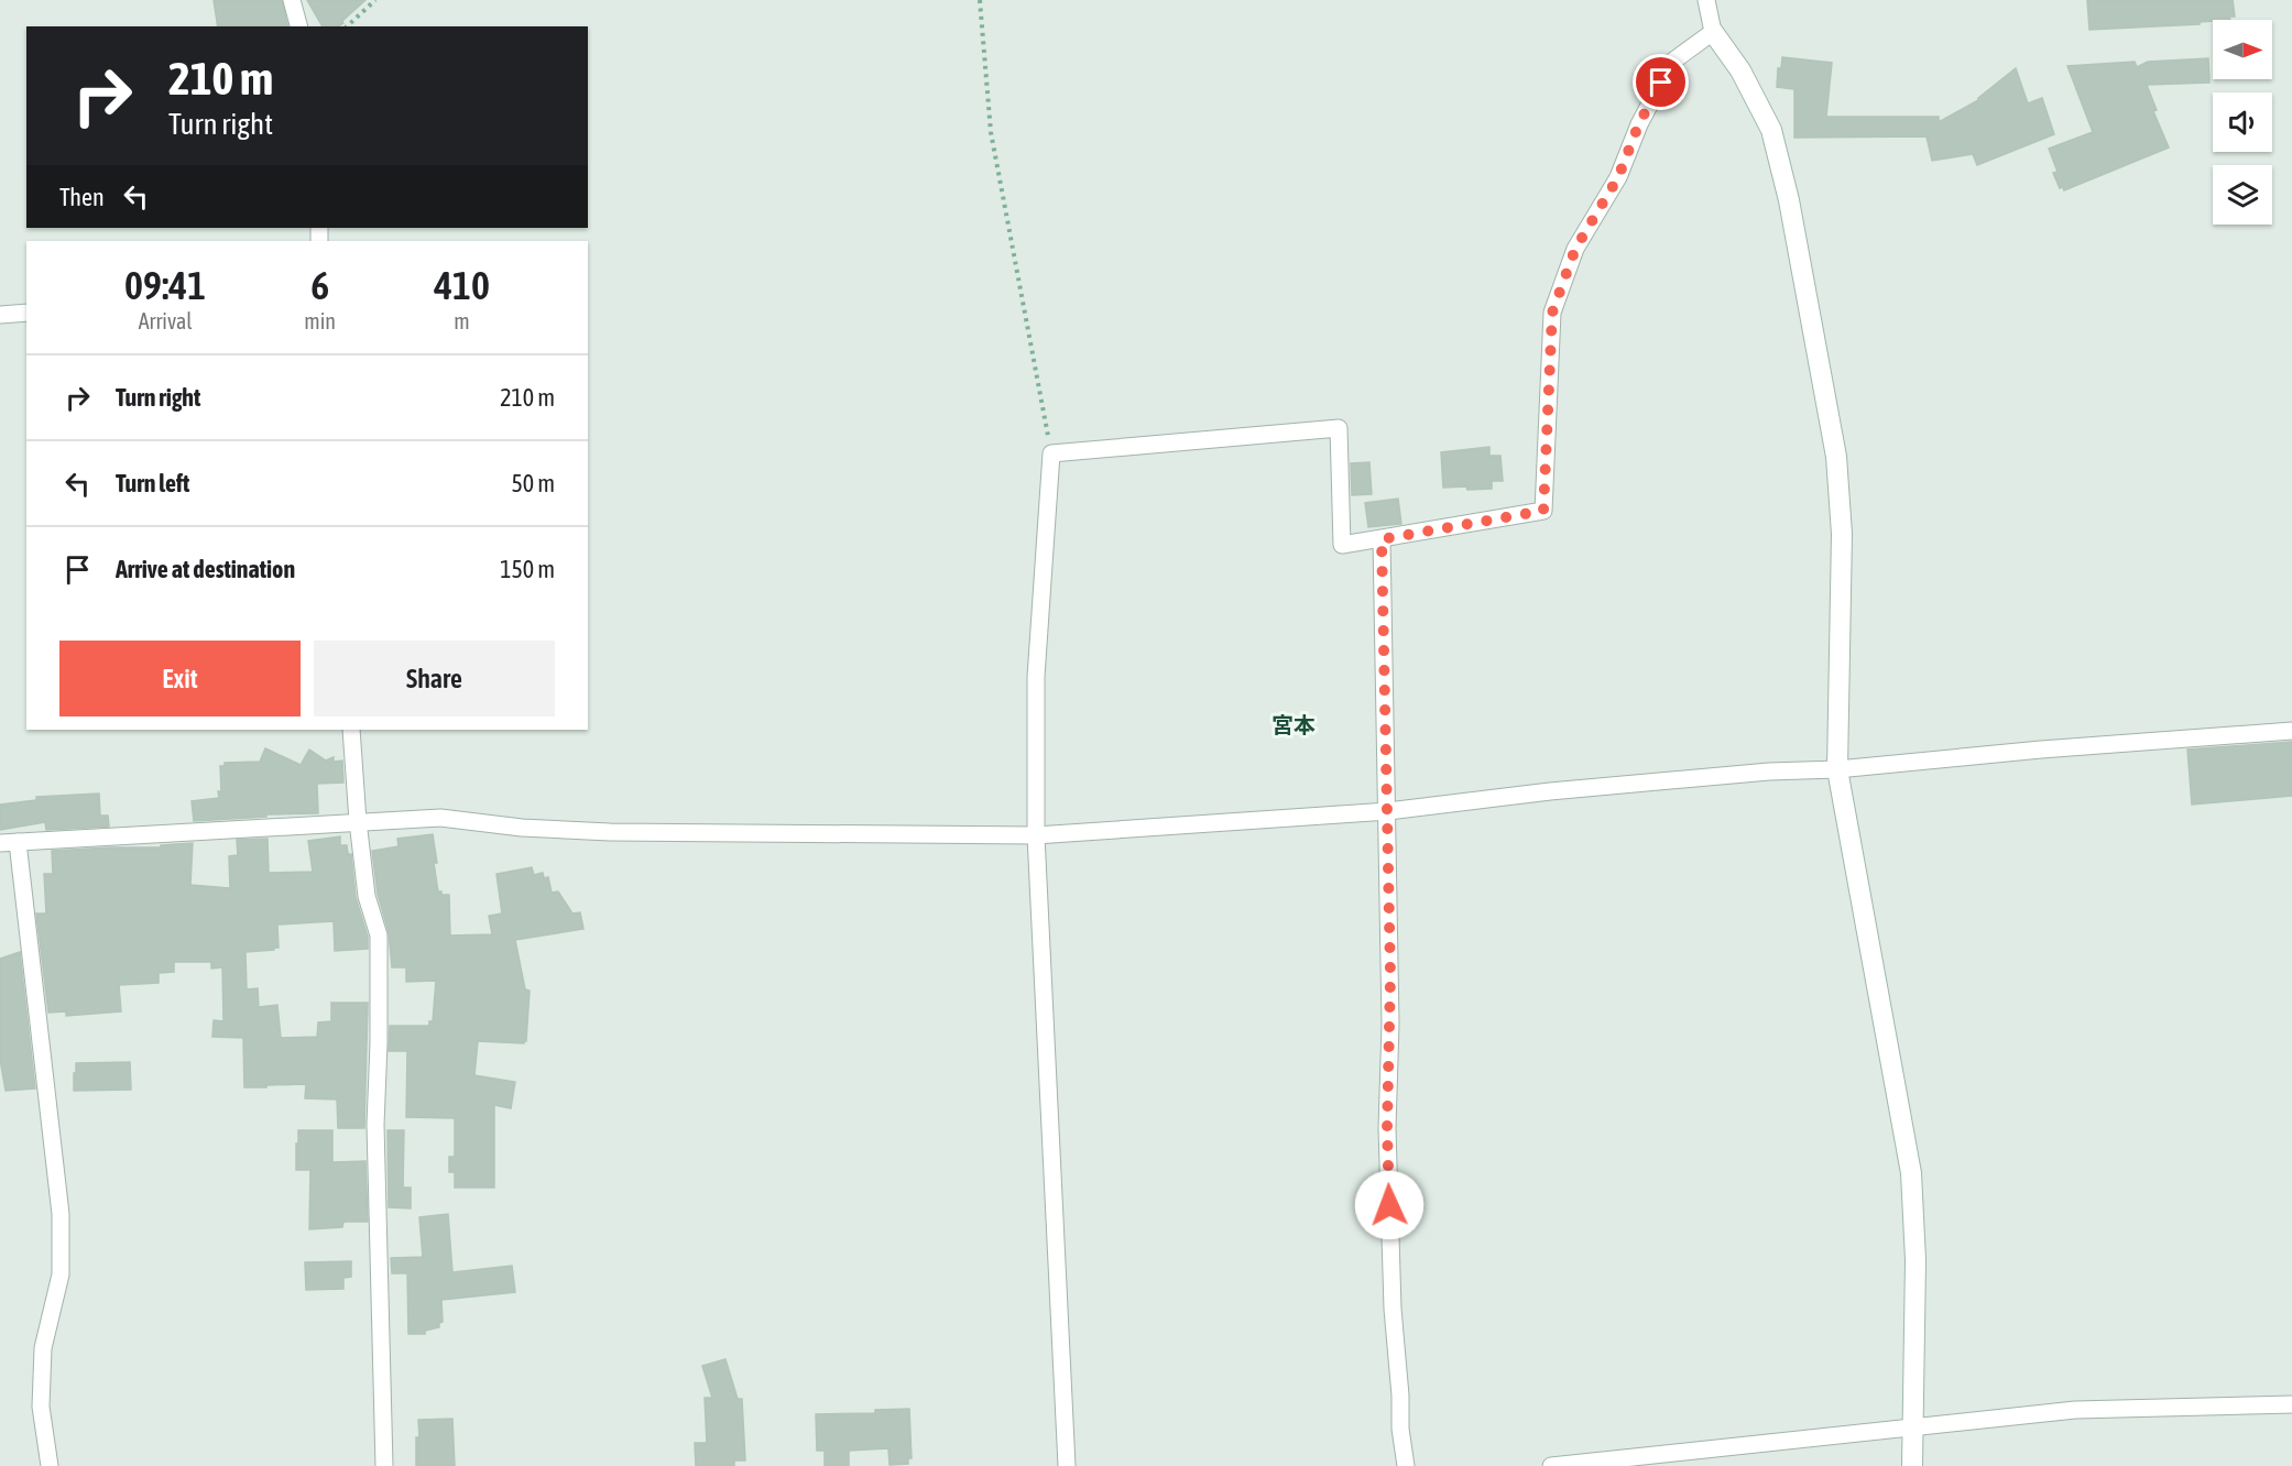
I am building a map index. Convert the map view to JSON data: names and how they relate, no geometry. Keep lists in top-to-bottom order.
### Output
{
  "districts": ["宮本"],
  "north": "right",
  "page": {
    "turn": ["210 m", "Turn right"],
    "then": "Then",
    "eta": [
      "09:41",
      "Arrival",
      "6",
      "min",
      "410",
      "m"
    ],
    "list": [
      {
        "name": "Turn right",
        "value": "210 m"
      },
      {
        "name": "Turn left",
        "value": "50 m"
      },
      {
        "name": "Arrive at destination",
        "value": "150 m"
      }
    ],
    "buttons": ["Exit", "Share"]
  }
}
